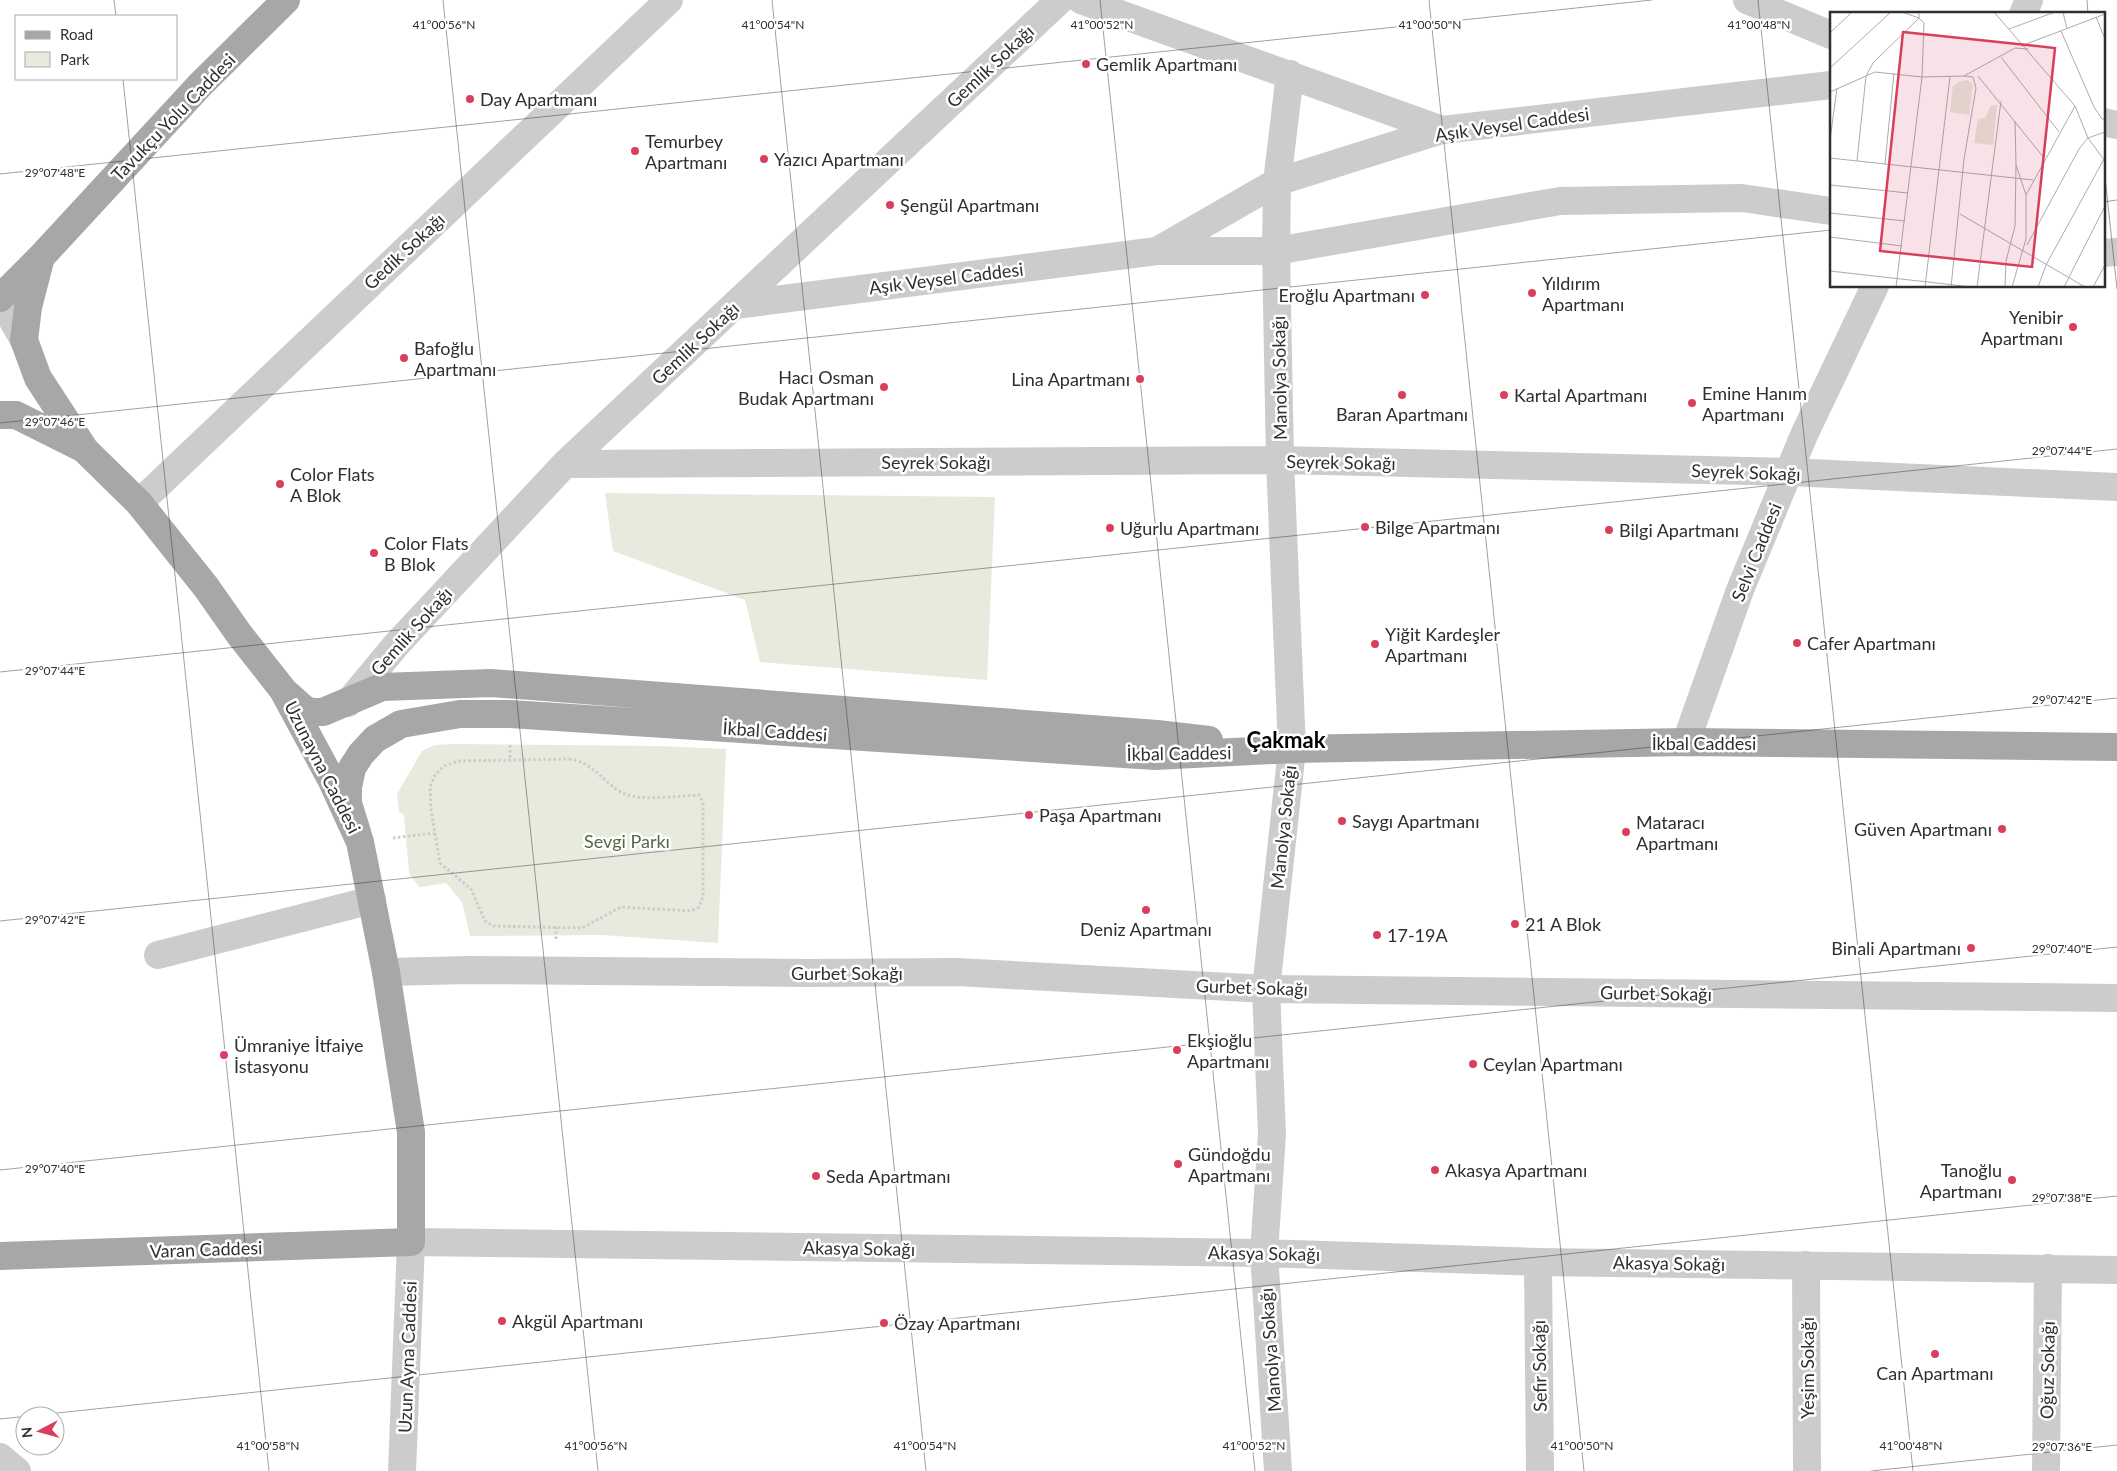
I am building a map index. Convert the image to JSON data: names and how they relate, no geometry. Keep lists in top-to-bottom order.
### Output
{
  "streets": {
    "main road": [
      "Tavukçu Yolu Caddesi",
      "İkbal Caddesi",
      "Uzunayna Caddesi",
      "Varan Caddesi"
    ],
    "street": [
      "Gemlik Sokağı",
      "Aşık Veysel Caddesi",
      "Gedik Sokağı",
      "Manolya Sokağı",
      "Seyrek Sokağı",
      "Selvi Caddesi",
      "Gurbet Sokağı",
      "Akasya Sokağı",
      "Uzun Ayna Caddesi",
      "Sefir Sokağı",
      "Yeşim Sokağı",
      "Oğuz Sokağı"
    ]
  },
  "crossings": [
    ["Gemlik Sokağı", "Aşık Veysel Caddesi"],
    ["Gemlik Sokağı", "Seyrek Sokağı"],
    ["Gemlik Sokağı", "İkbal Caddesi"],
    ["Tavukçu Yolu Caddesi", "Uzunayna Caddesi"],
    ["Aşık Veysel Caddesi", "Manolya Sokağı"],
    ["Gedik Sokağı", "Uzunayna Caddesi"],
    ["Manolya Sokağı", "Seyrek Sokağı"],
    ["Manolya Sokağı", "İkbal Caddesi"],
    ["Manolya Sokağı", "Gurbet Sokağı"],
    ["Manolya Sokağı", "Akasya Sokağı"],
    ["Seyrek Sokağı", "Selvi Caddesi"],
    ["Selvi Caddesi", "İkbal Caddesi"],
    ["İkbal Caddesi", "Uzunayna Caddesi"],
    ["Uzunayna Caddesi", "Gurbet Sokağı"],
    ["Uzunayna Caddesi", "Akasya Sokağı"],
    ["Uzunayna Caddesi", "Varan Caddesi"],
    ["Uzunayna Caddesi", "Uzun Ayna Caddesi"],
    ["Akasya Sokağı", "Varan Caddesi"],
    ["Akasya Sokağı", "Uzun Ayna Caddesi"],
    ["Akasya Sokağı", "Sefir Sokağı"],
    ["Akasya Sokağı", "Yeşim Sokağı"],
    ["Akasya Sokağı", "Oğuz Sokağı"],
    ["Varan Caddesi", "Uzun Ayna Caddesi"]
  ],
  "districts": ["Çakmak"],
  "parks": ["Sevgi Parkı"],
  "places": [
    "Gemlik Apartmanı",
    "Day Apartmanı",
    "Temurbey Apartmanı",
    "Yazıcı Apartmanı",
    "Şengül Apartmanı",
    "Yıldırım Apartmanı",
    "Eroğlu Apartmanı",
    "Yenibir Apartmanı",
    "Bafoğlu Apartmanı",
    "Lina Apartmanı",
    "Hacı Osman Budak Apartmanı",
    "Baran Apartmanı",
    "Kartal Apartmanı",
    "Emine Hanım Apartmanı",
    "Color Flats A Blok",
    "Bilge Apartmanı",
    "Uğurlu Apartmanı",
    "Bilgi Apartmanı",
    "Color Flats B Blok",
    "Cafer Apartmanı",
    "Yiğit Kardeşler Apartmanı",
    "Paşa Apartmanı",
    "Saygı Apartmanı",
    "Güven Apartmanı",
    "Mataracı Apartmanı",
    "Deniz Apartmanı",
    "21 A Blok",
    "17-19A",
    "Binali Apartmanı",
    "Ekşioğlu Apartmanı",
    "Ümraniye İtfaiye İstasyonu",
    "Ceylan Apartmanı",
    "Gündoğdu Apartmanı",
    "Akasya Apartmanı",
    "Seda Apartmanı",
    "Tanoğlu Apartmanı",
    "Akgül Apartmanı",
    "Özay Apartmanı",
    "Can Apartmanı"
  ],
  "legend": ["Road", "Park"],
  "north": "left",
  "coordinates": [
    "41°00'56\"N",
    "41°00'54\"N",
    "41°00'52\"N",
    "41°00'50\"N",
    "41°00'48\"N",
    "29°07'48\"E",
    "29°07'46\"E",
    "29°07'44\"E",
    "29°07'42\"E",
    "29°07'40\"E",
    "29°07'38\"E",
    "41°00'58\"N",
    "29°07'36\"E"
  ]
}
